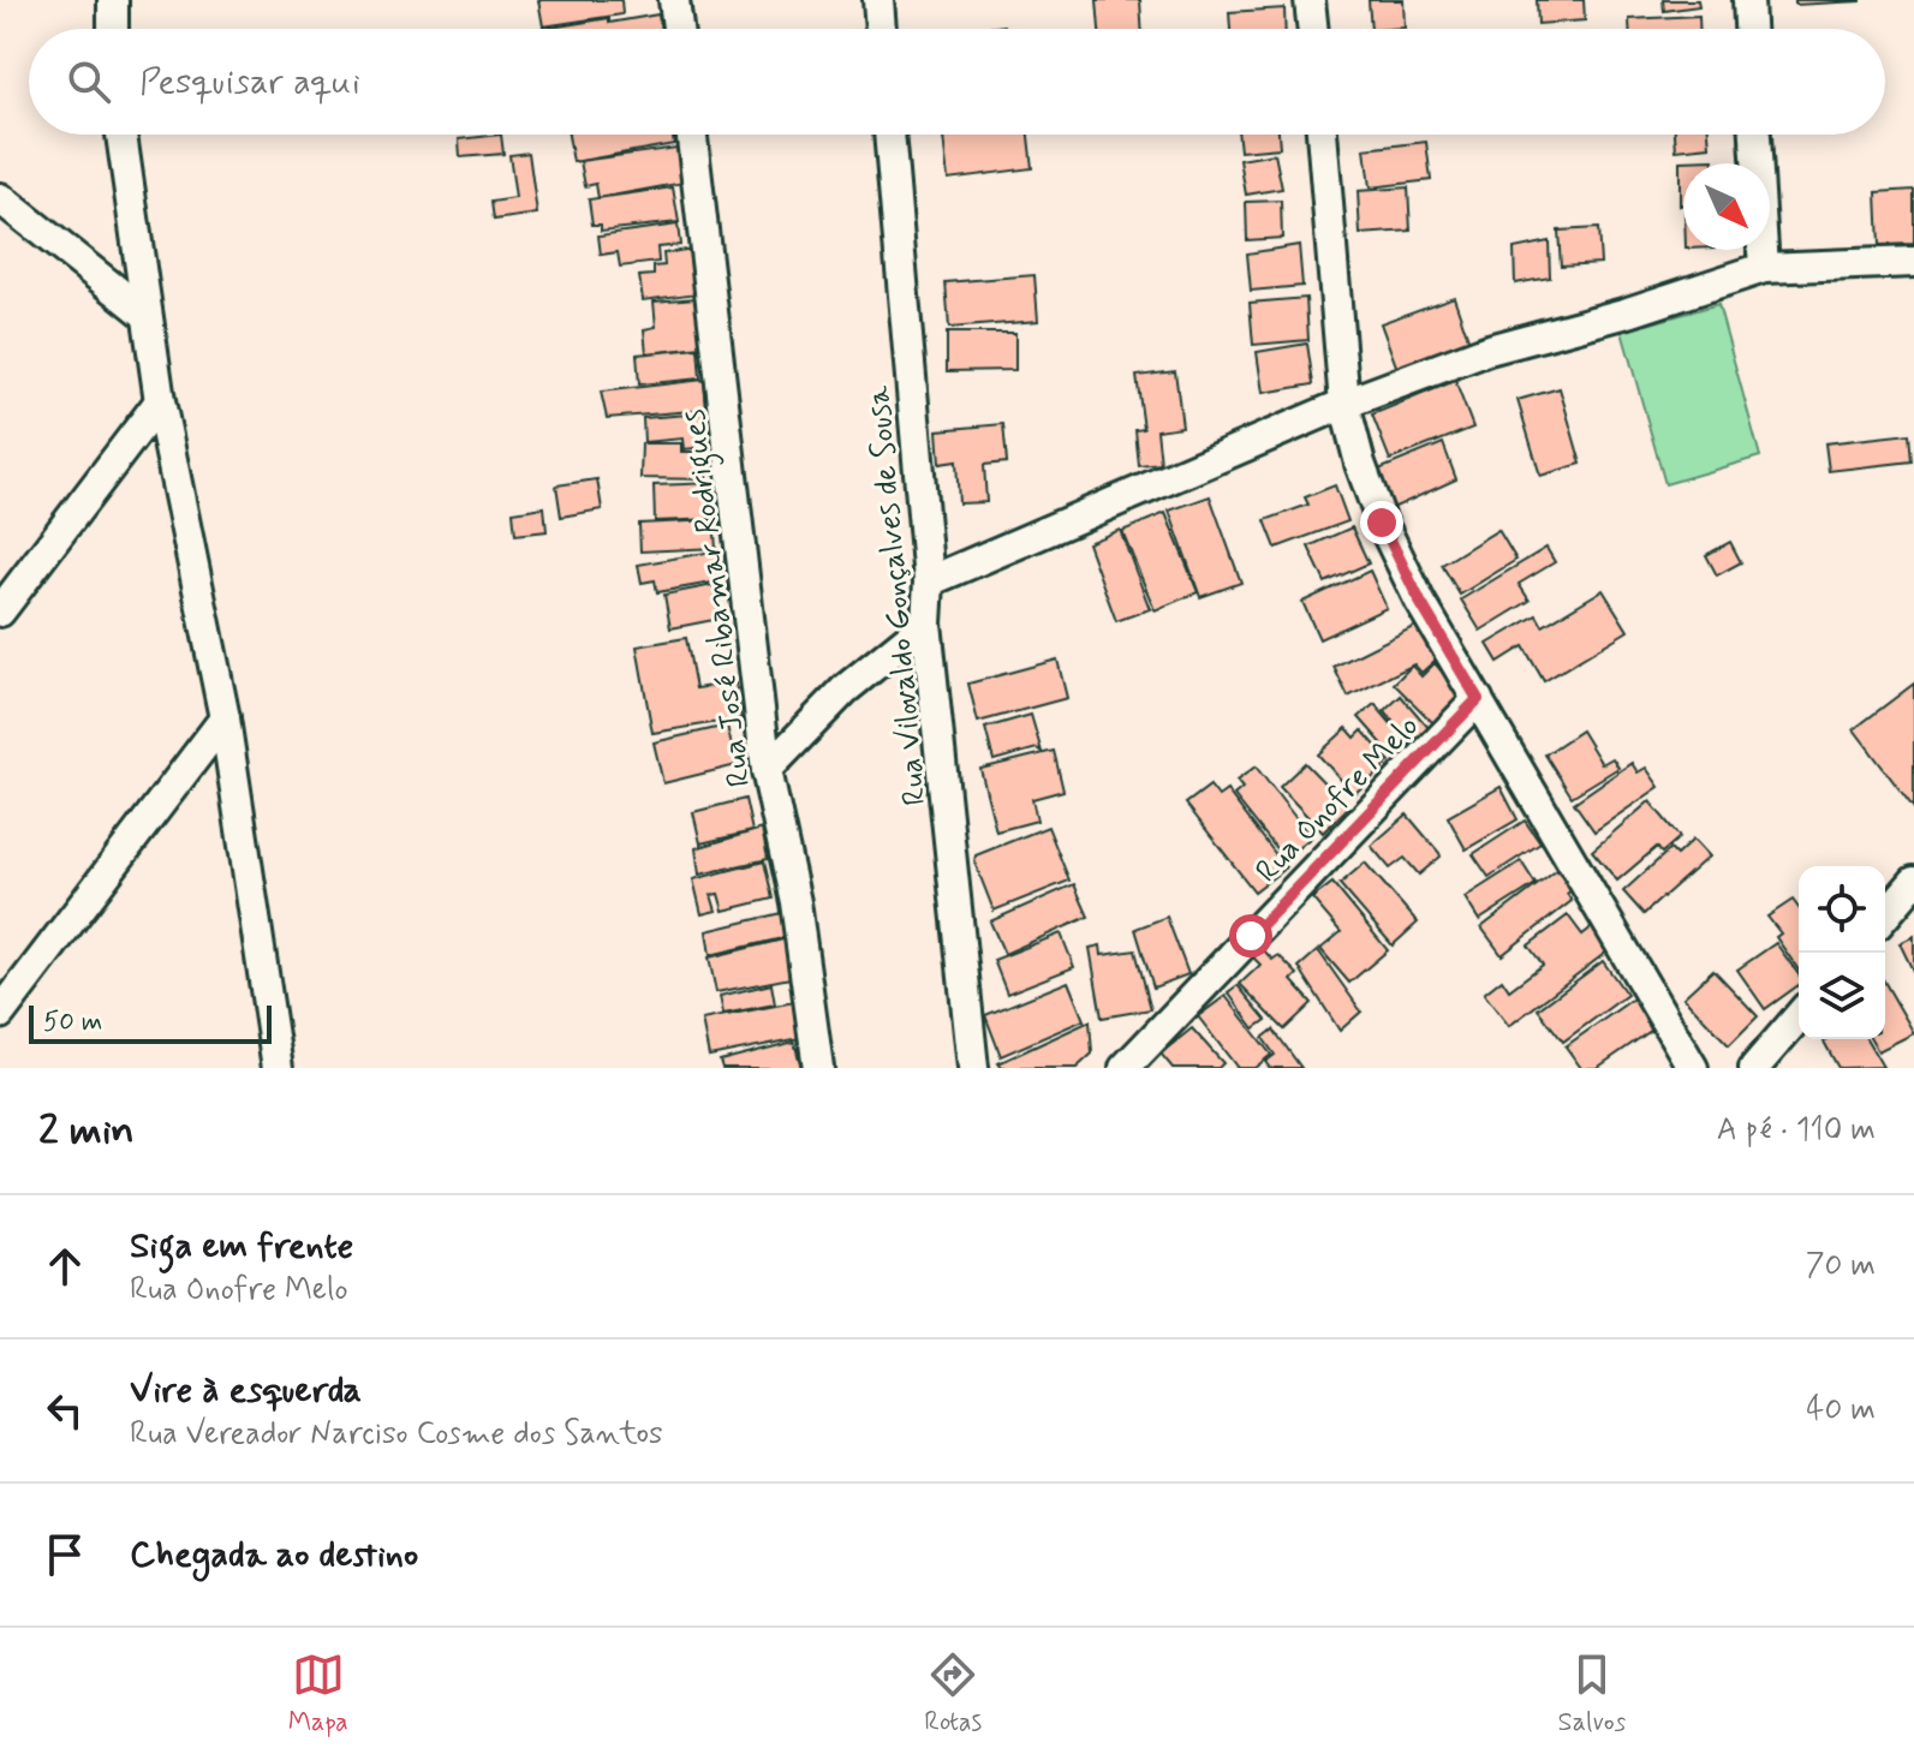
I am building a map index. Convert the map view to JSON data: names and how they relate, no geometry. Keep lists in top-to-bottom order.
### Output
{
  "streets": {
    "street": ["Rua Vilovaldo Gonçalves de Sousa", "Rua José Ribamar Rodrigues", "Rua Onofre Melo"]
  },
  "scale_bar": "50 m",
  "north": "bottom right",
  "page": {
    "search": "Pesquisar aqui",
    "scale": "50 m",
    "heading": ["2 min", "A pé · 110 m"],
    "list": [
      ["Siga em frente", "Rua Onofre Melo", "70 m"],
      ["Vire à esquerda", "Rua Vereador Narciso Cosme dos Santos", "40 m"],
      "Chegada ao destino"
    ],
    "nav": ["Mapa", "Rotas", "Salvos"]
  }
}
